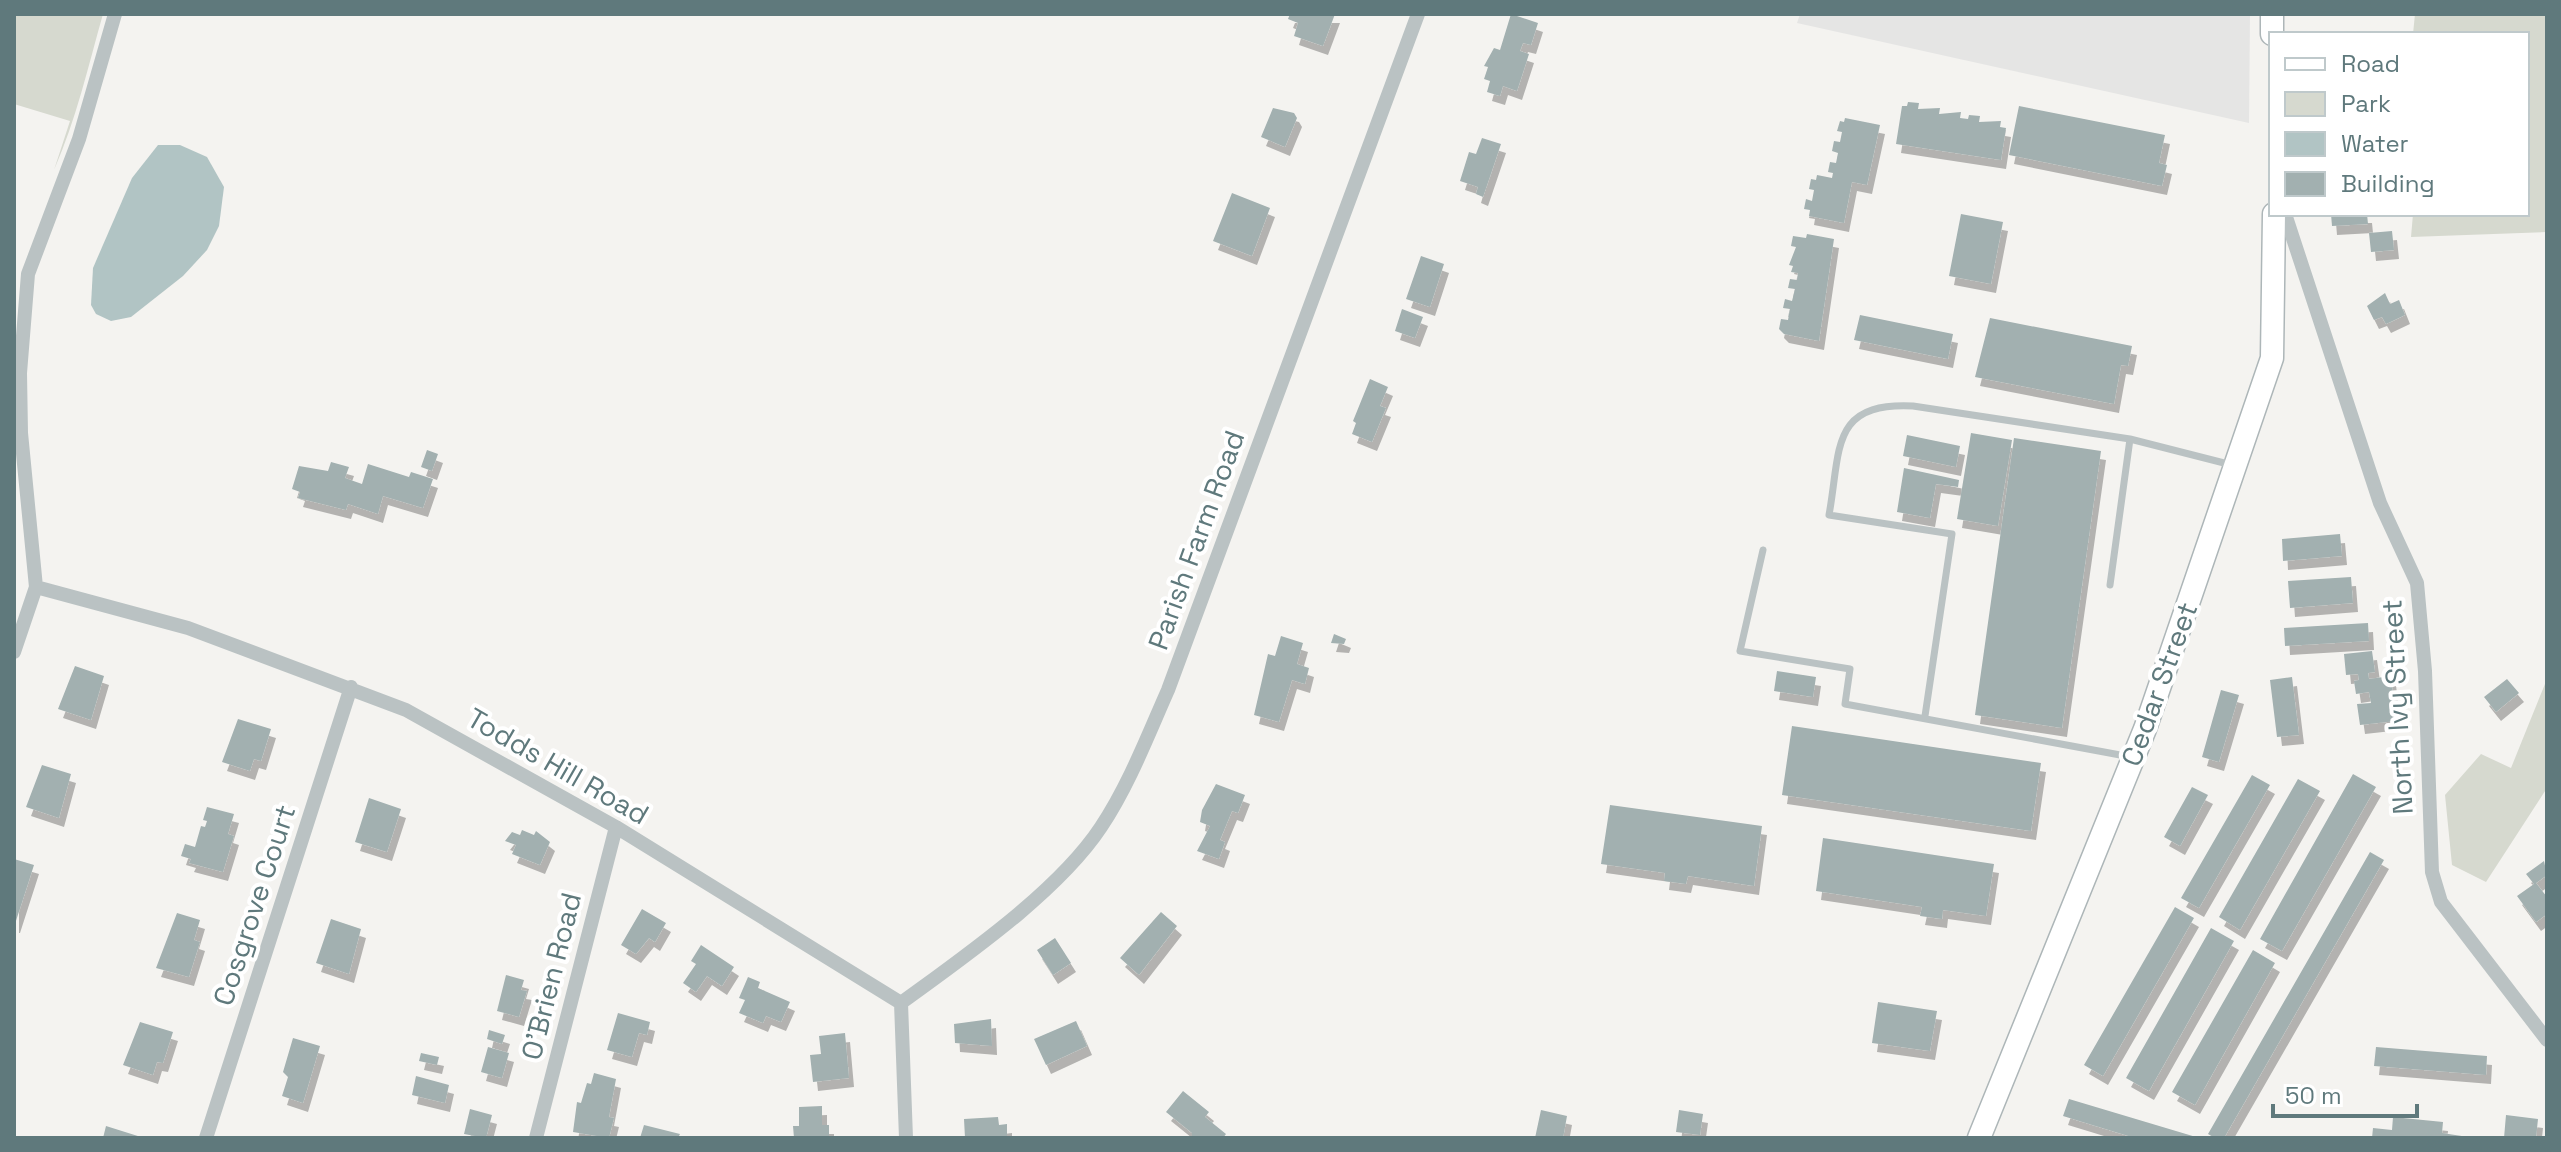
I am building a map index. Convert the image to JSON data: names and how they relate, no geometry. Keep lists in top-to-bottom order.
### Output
{
  "streets": {
    "main road": ["Cedar Street"],
    "street": [
      "Parish Farm Road",
      "North Ivy Street",
      "Todds Hill Road",
      "Cosgrove Court",
      "O'Brien Road"
    ]
  },
  "crossings": [
    ["Parish Farm Road", "Todds Hill Road"],
    ["Todds Hill Road", "Cosgrove Court"],
    ["Todds Hill Road", "O'Brien Road"]
  ],
  "legend": [
    "Road",
    "Park",
    "Water",
    "Building"
  ],
  "scale_bar": "50 m"
}
